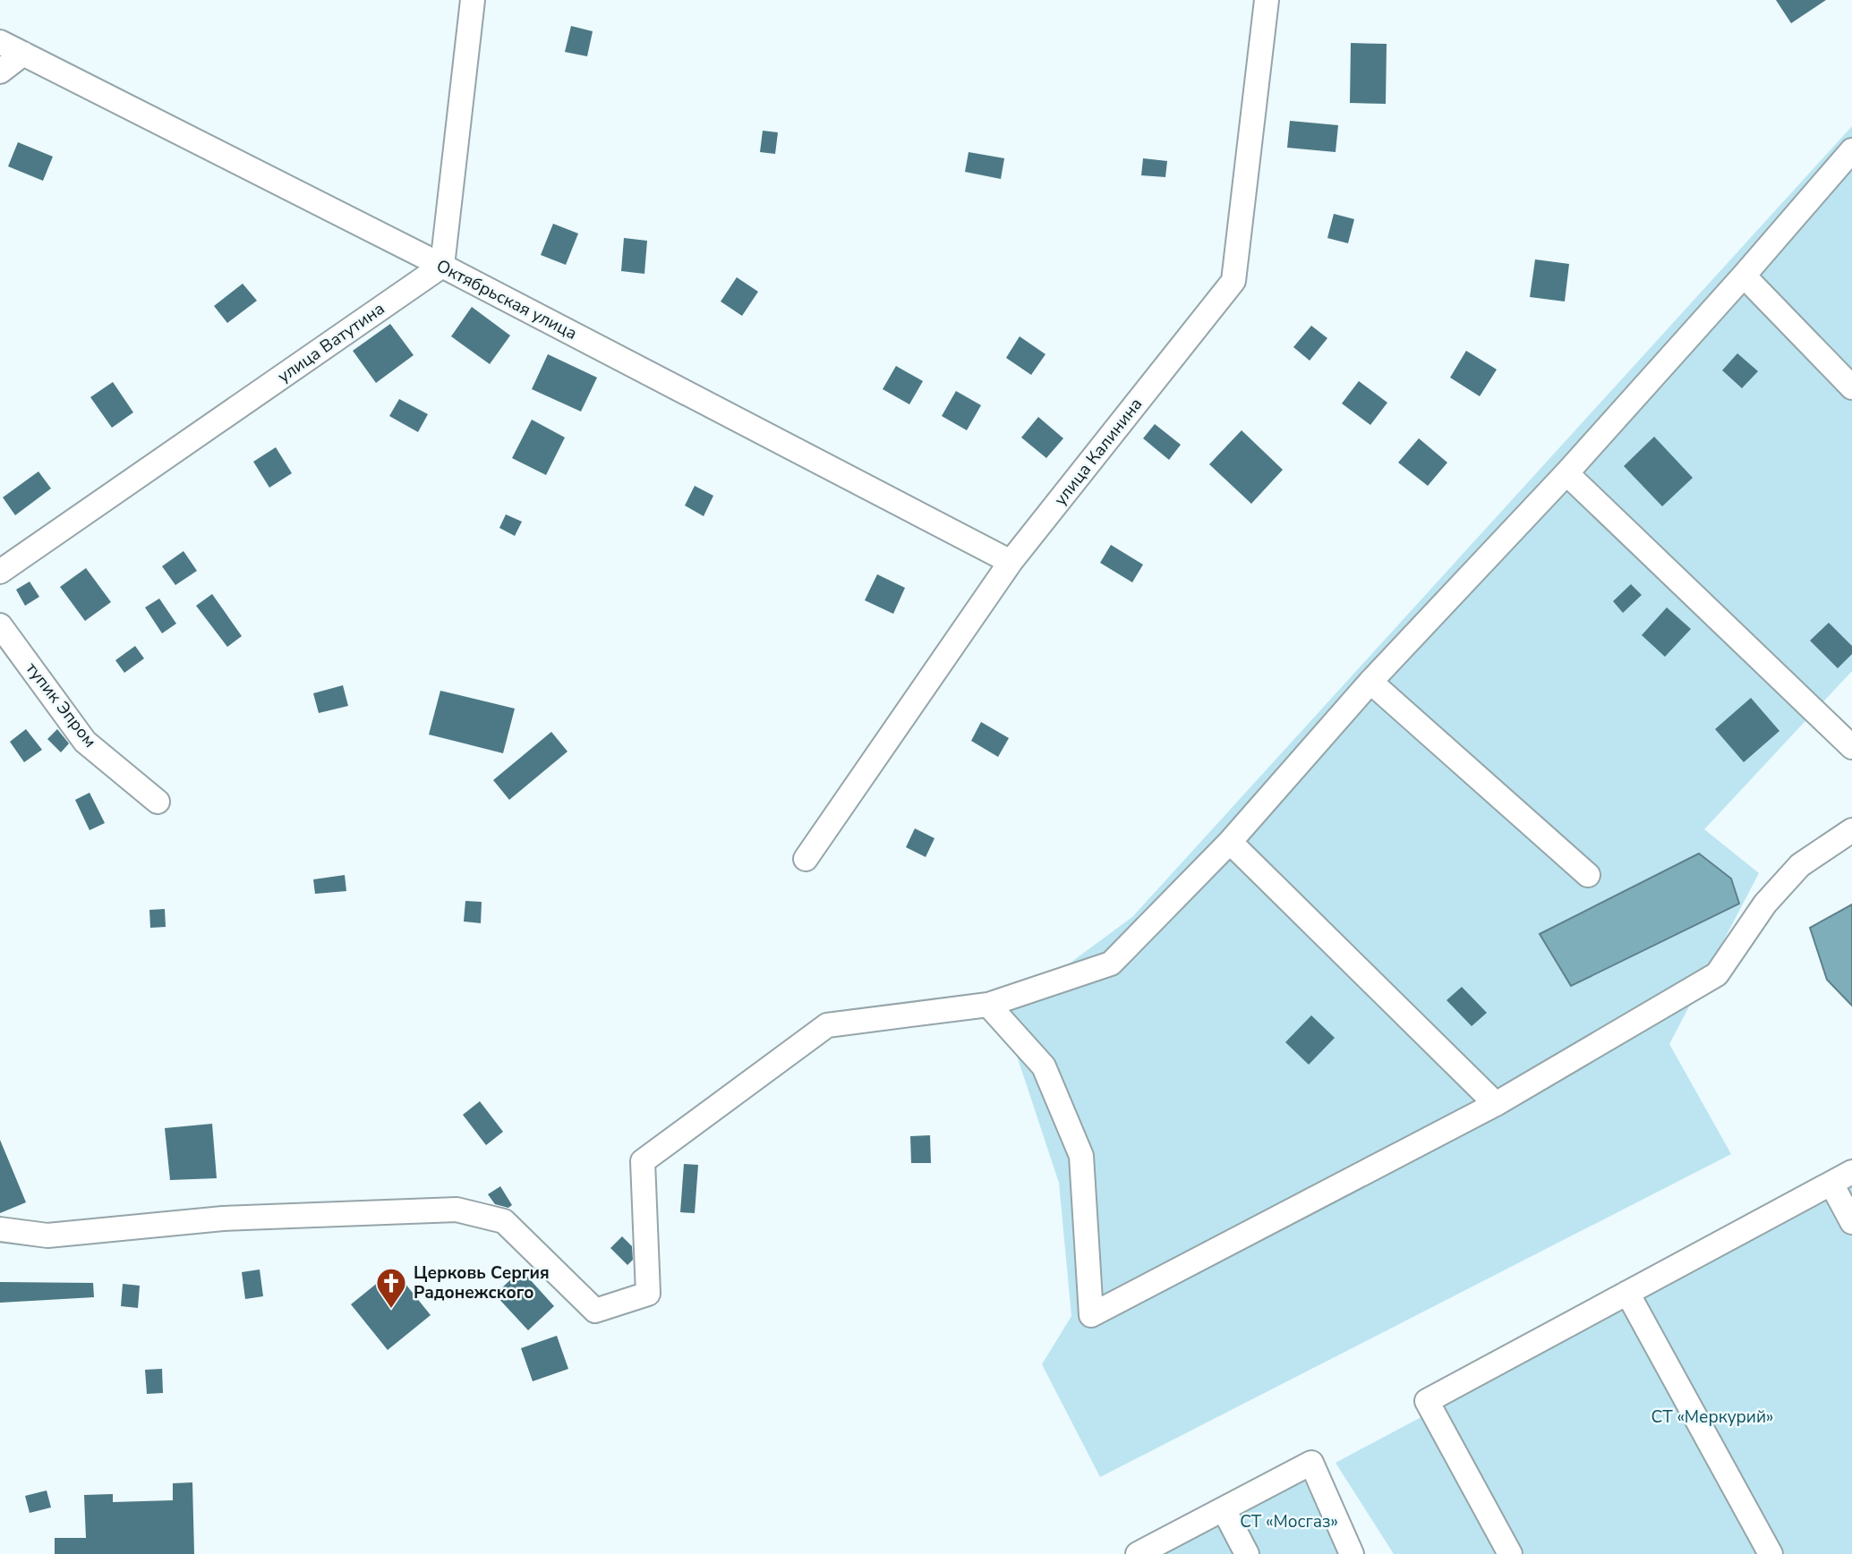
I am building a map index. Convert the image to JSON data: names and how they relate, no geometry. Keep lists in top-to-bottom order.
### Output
{
  "streets": {
    "street": [
      "Октябрьская улица",
      "улица Ватутина",
      "улица Калинина",
      "тупик Эпром"
    ]
  },
  "crossings": [
    ["Октябрьская улица", "улица Ватутина"],
    ["Октябрьская улица", "улица Калинина"]
  ],
  "parks": ["СТ «Меркурий»", "СТ «Мосгаз»"],
  "places": {
    "church": ["Церковь Сергия Радонежского"]
  }
}
